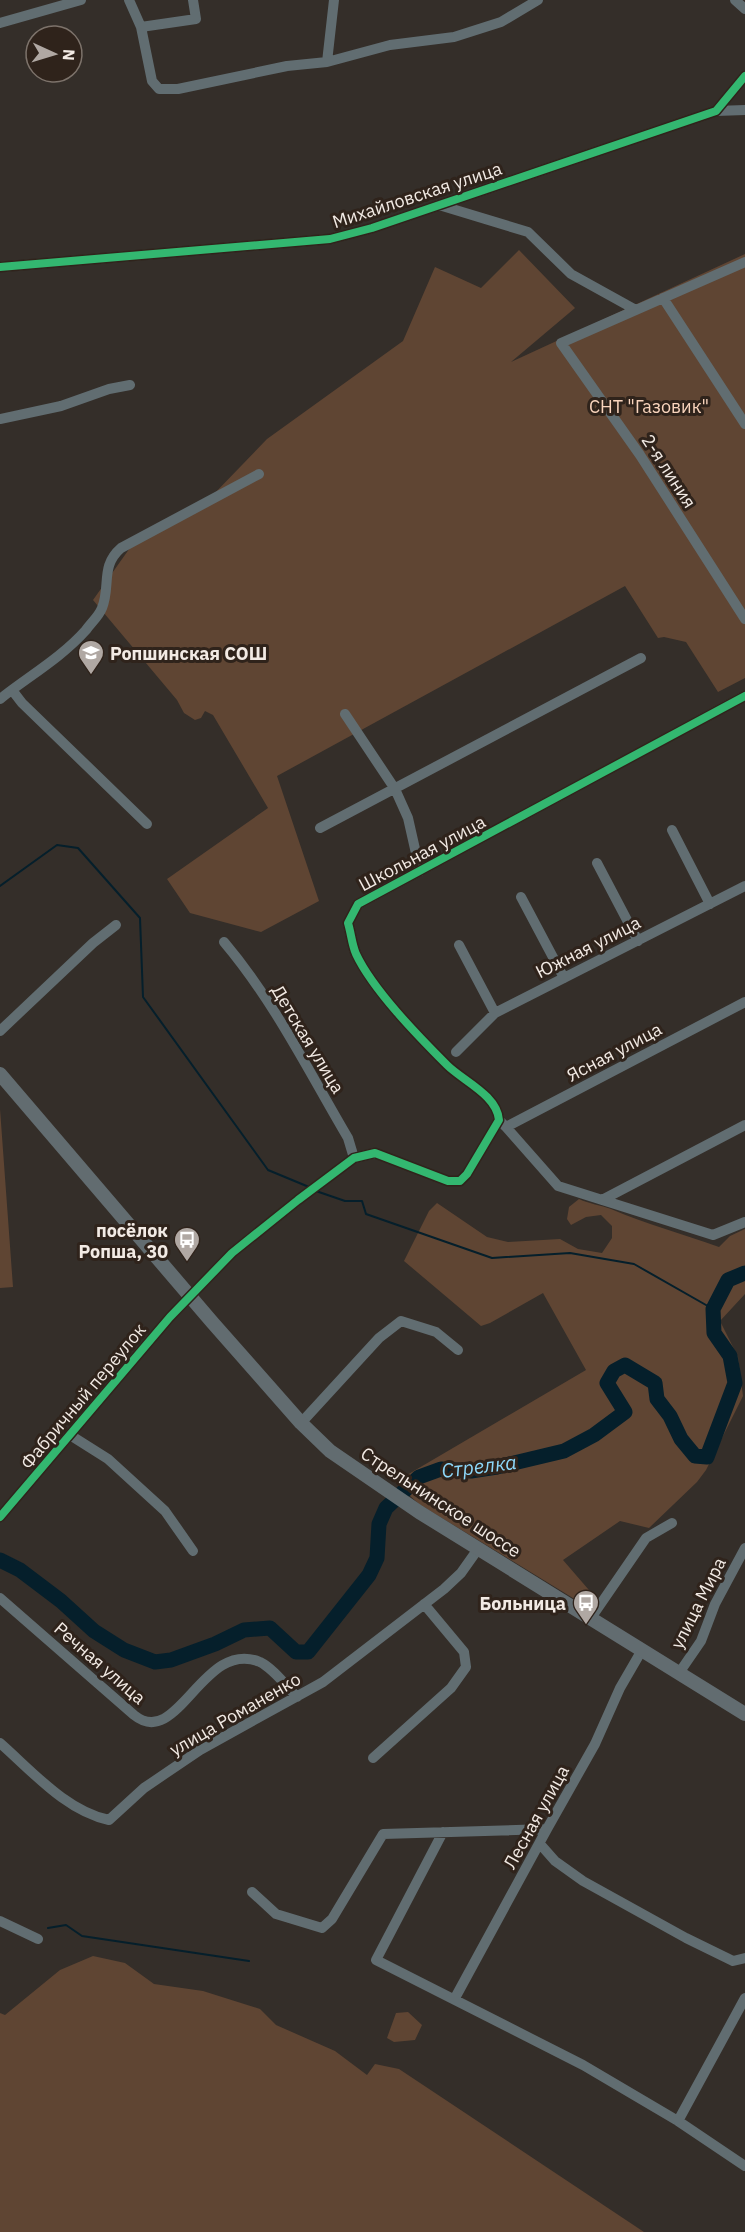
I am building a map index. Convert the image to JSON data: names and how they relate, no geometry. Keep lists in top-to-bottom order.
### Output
{
  "streets": {
    "main road": ["Стрельнинское шоссе"],
    "street": [
      "Михайловская улица",
      "2-я линия",
      "Школьная улица",
      "Южная улица",
      "Детская улица",
      "Ясная улица",
      "Фабричный переулок",
      "улица Мира",
      "Речная улица",
      "улица Романенко",
      "Лесная улица"
    ]
  },
  "crossings": [
    ["Школьная улица", "Ясная улица"],
    ["Фабричный переулок", "Стрельнинское шоссе"],
    ["Стрельнинское шоссе", "улица Мира"],
    ["Стрельнинское шоссе", "улица Романенко"],
    ["Стрельнинское шоссе", "Лесная улица"],
    ["Речная улица", "улица Романенко"]
  ],
  "water": ["Стрелка"],
  "parks": ["СНТ \"Газовик\""],
  "places": {
    "school or university": ["Ропшинская СОШ"],
    "bus stop": ["посёлок Ропша, 30", "Больница"]
  },
  "north": "right"
}
